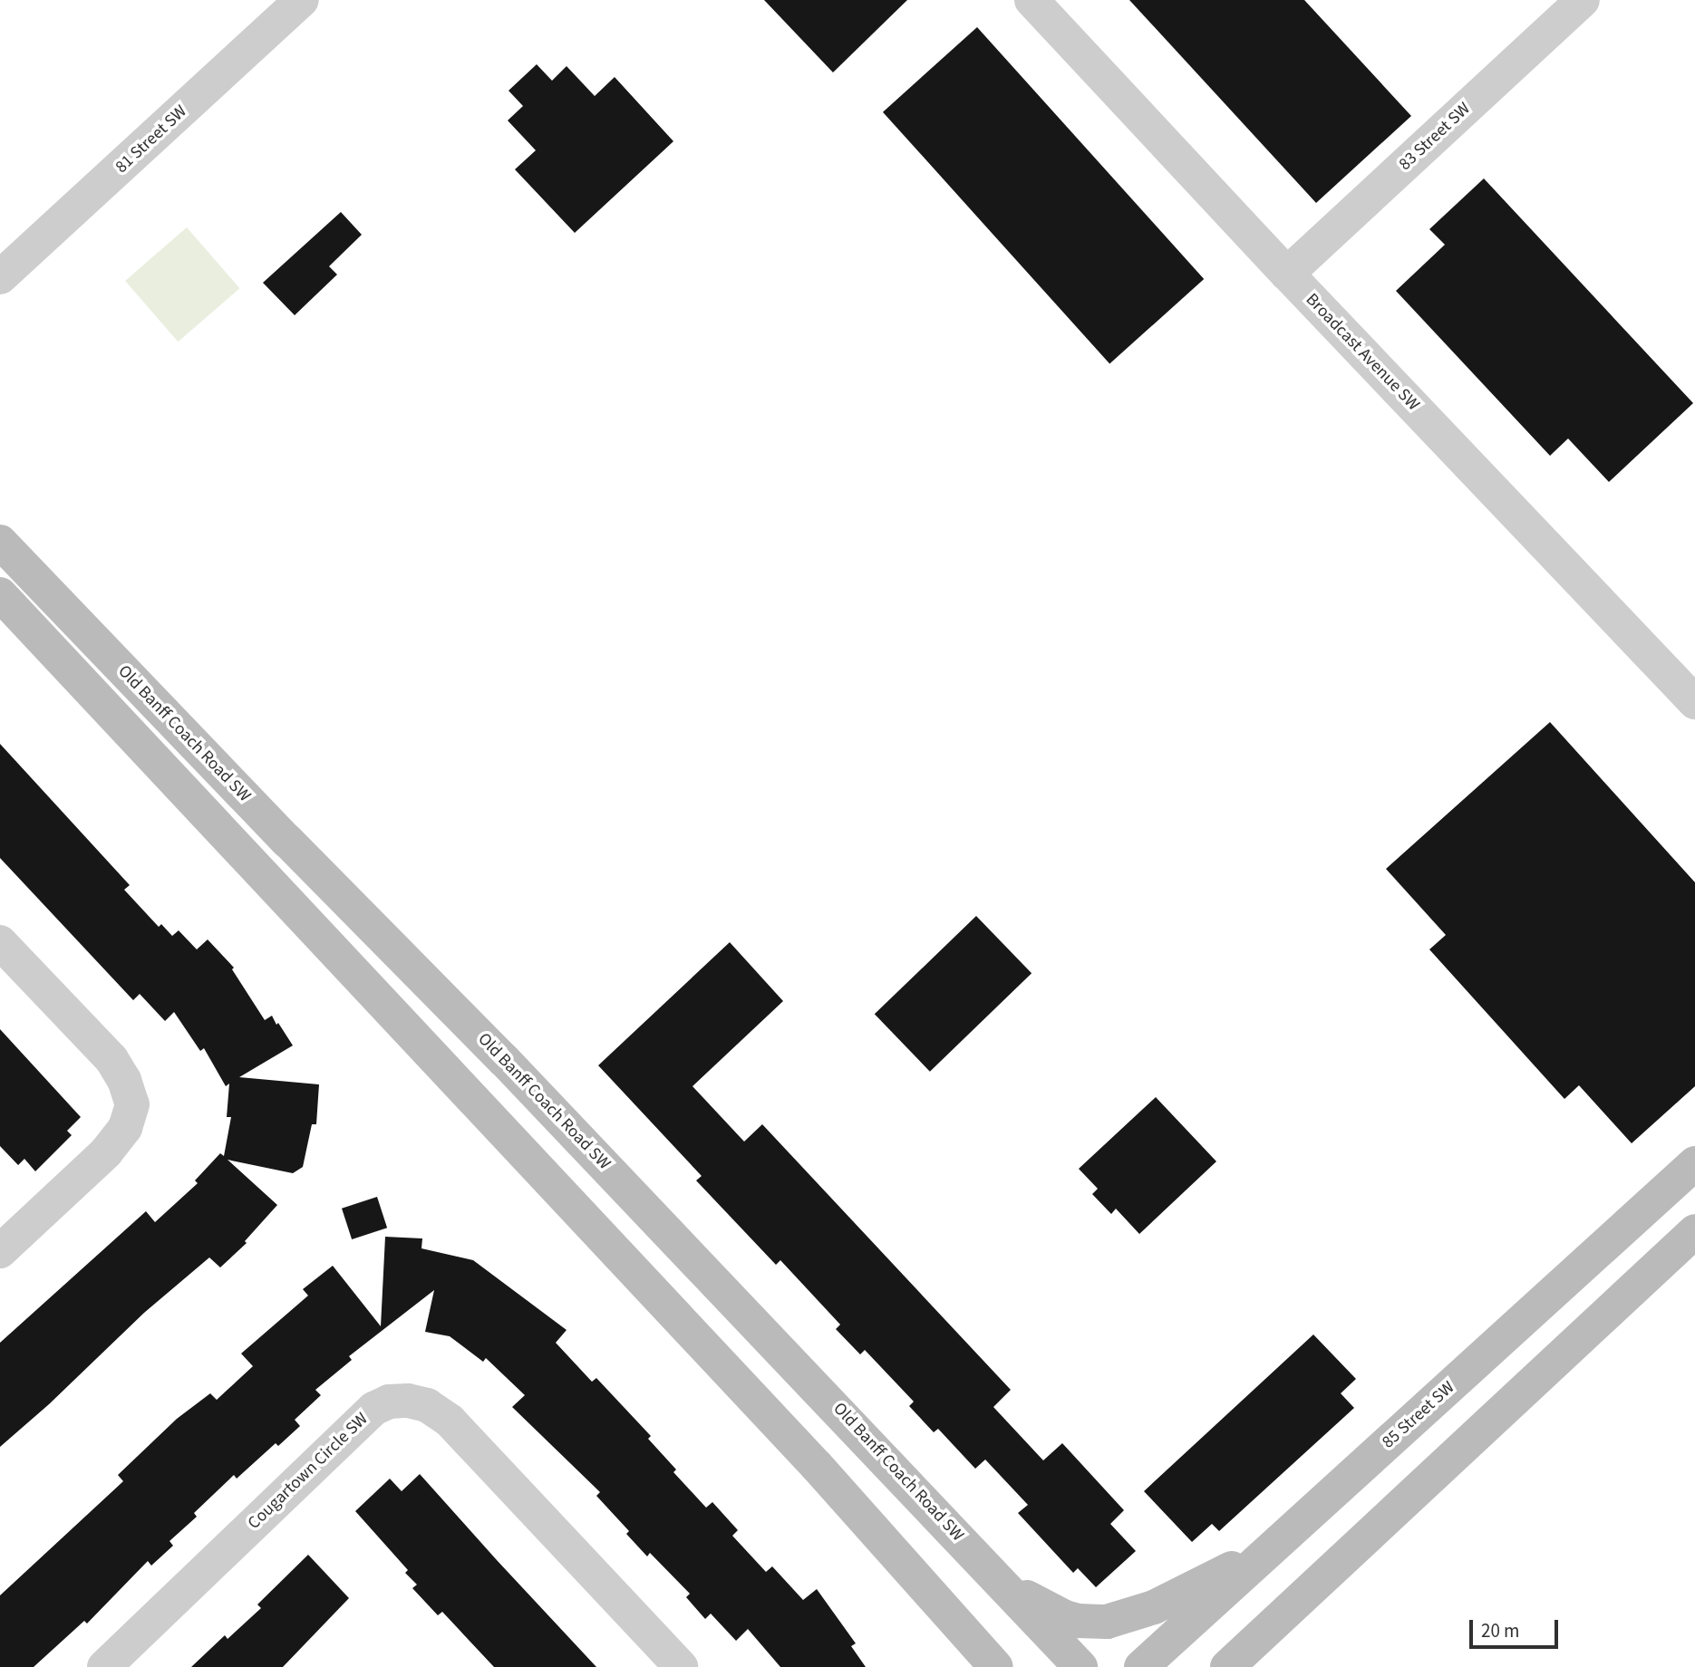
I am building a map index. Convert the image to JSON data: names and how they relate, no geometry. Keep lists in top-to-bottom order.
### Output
{
  "streets": {
    "main road": ["Old Banff Coach Road SW", "85 Street SW"],
    "street": [
      "83 Street SW",
      "81 Street SW",
      "Broadcast Avenue SW",
      "Cougartown Circle SW"
    ]
  },
  "crossings": [
    ["83 Street SW", "Broadcast Avenue SW"]
  ],
  "scale_bar": "20 m"
}
